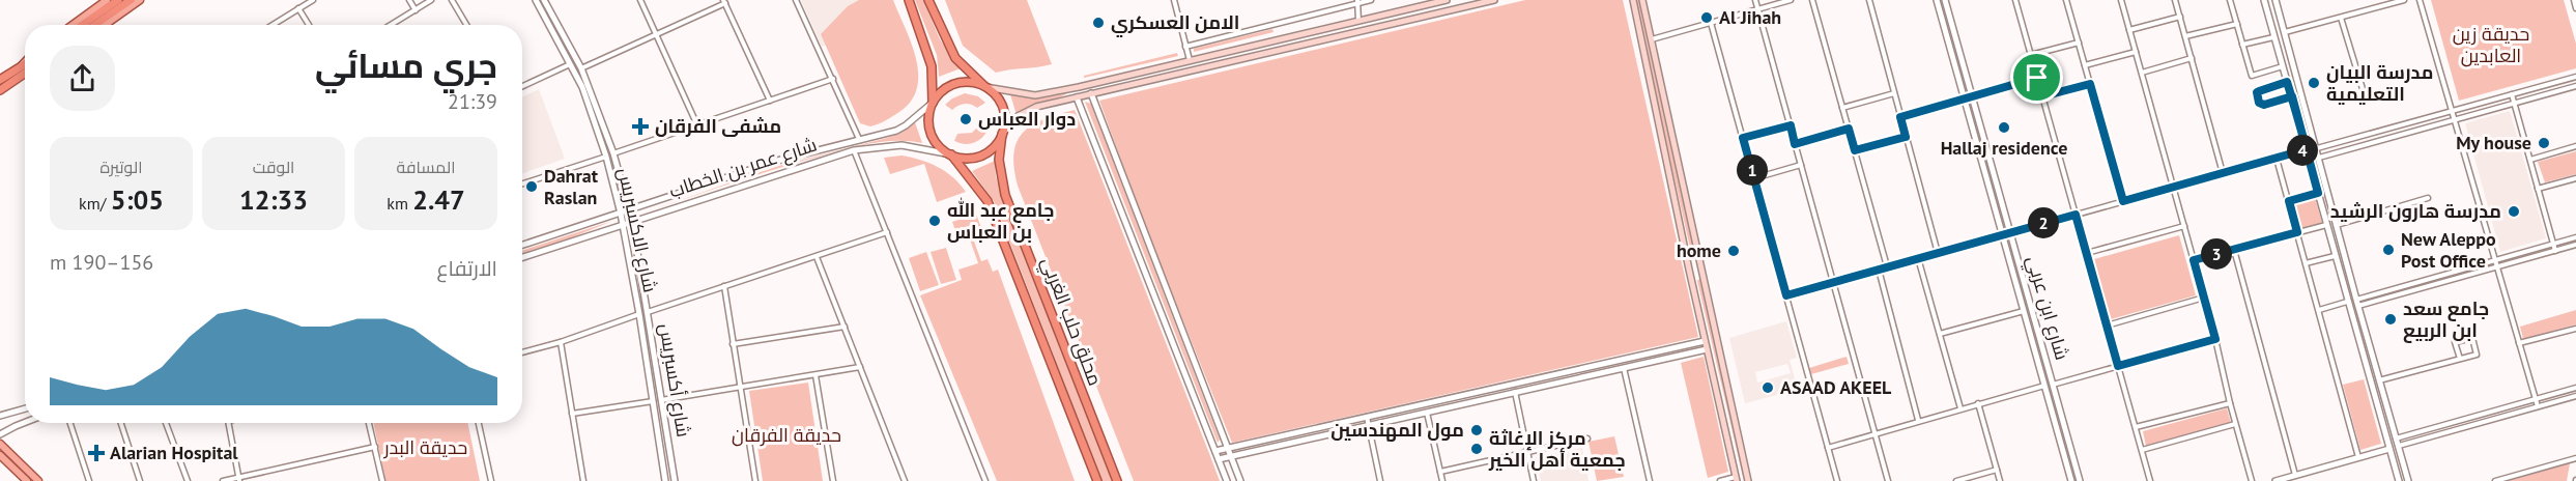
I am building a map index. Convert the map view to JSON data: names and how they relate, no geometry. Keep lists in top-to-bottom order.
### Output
{
  "streets": {
    "highway": ["محلق حلب الغربي"],
    "street": [
      "شارع عمر بن الخطاب",
      "شارع الاكسبريس",
      "شارع ابن عربي",
      "شارع أكسبريس"
    ]
  },
  "crossings": [
    ["شارع عمر بن الخطاب", "شارع الاكسبريس"],
    ["شارع عمر بن الخطاب", "محلق حلب الغربي"],
    ["شارع عمر بن الخطاب", "شارع أكسبريس"]
  ],
  "parks": ["حديقة زين العابدين", "حديقة الفرقان", "حديقة البدر"],
  "places": {
    "other": [
      "Al Jihah",
      "الامن العسكري",
      "مدرسة البيان التعليمية",
      "دوار العباس",
      "Hallaj residence",
      "My house",
      "Dahrat Raslan",
      "مدرسة هارون الرشيد",
      "جامع عبد الله بن العباس",
      "New Aleppo Post Office",
      "home",
      "جامع سعد ابن الربيع",
      "ASAAD AKEEL",
      "مول المهندسين",
      "مركز الإغاثة جمعية أهل الخير"
    ],
    "health": ["مشفى الفرقان", "Alarian Hospital"]
  },
  "page": {
    "heading": ["جري مسائي", "21:39"],
    "stats": [
      ["المسافة", "2.47 km"],
      ["الوقت", "12:33"],
      ["الوتيرة", "5:05 /km"]
    ],
    "pins": [
      "4",
      "1",
      "2",
      "3"
    ],
    "chart": ["الارتفاع", "156–190 m"]
  }
}
